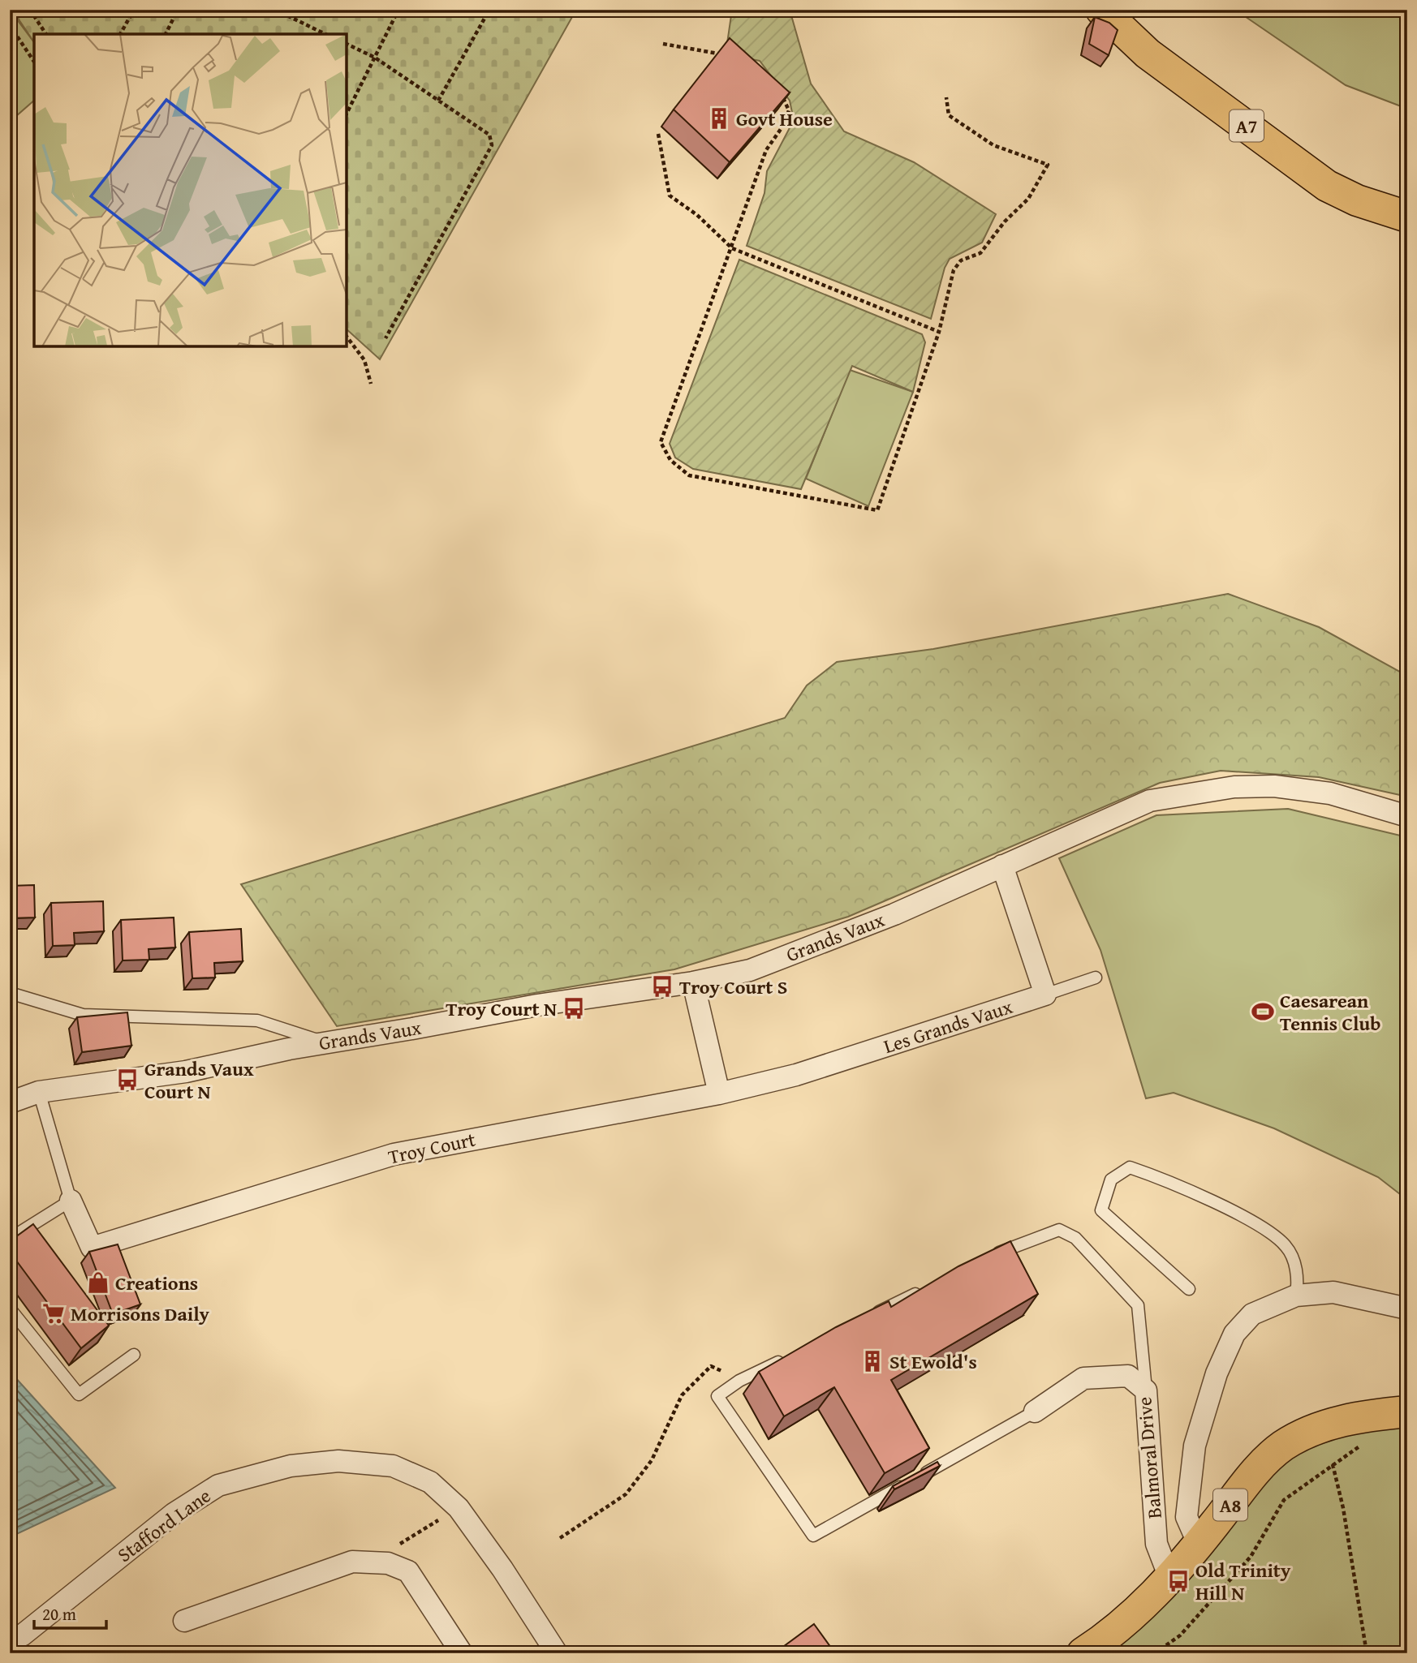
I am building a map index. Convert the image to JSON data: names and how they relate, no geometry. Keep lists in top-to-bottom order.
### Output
{
  "streets": {
    "main road": ["A7", "A8"],
    "street": [
      "Grands Vaux",
      "Les Grands Vaux",
      "Troy Court",
      "Balmoral Drive",
      "Stafford Lane"
    ]
  },
  "crossings": [
    ["Les Grands Vaux", "Troy Court"],
    ["Balmoral Drive", "A8"]
  ],
  "places": {
    "building": ["Govt House", "St Ewold's"],
    "bus stop": [
      "Troy Court S",
      "Troy Court N",
      "Grands Vaux Court N",
      "Old Trinity Hill N"
    ],
    "sports": ["Caesarean Tennis Club"],
    "shop": ["Creations"],
    "supermarket": ["Morrisons Daily"]
  },
  "scale_bar": "20 m"
}
